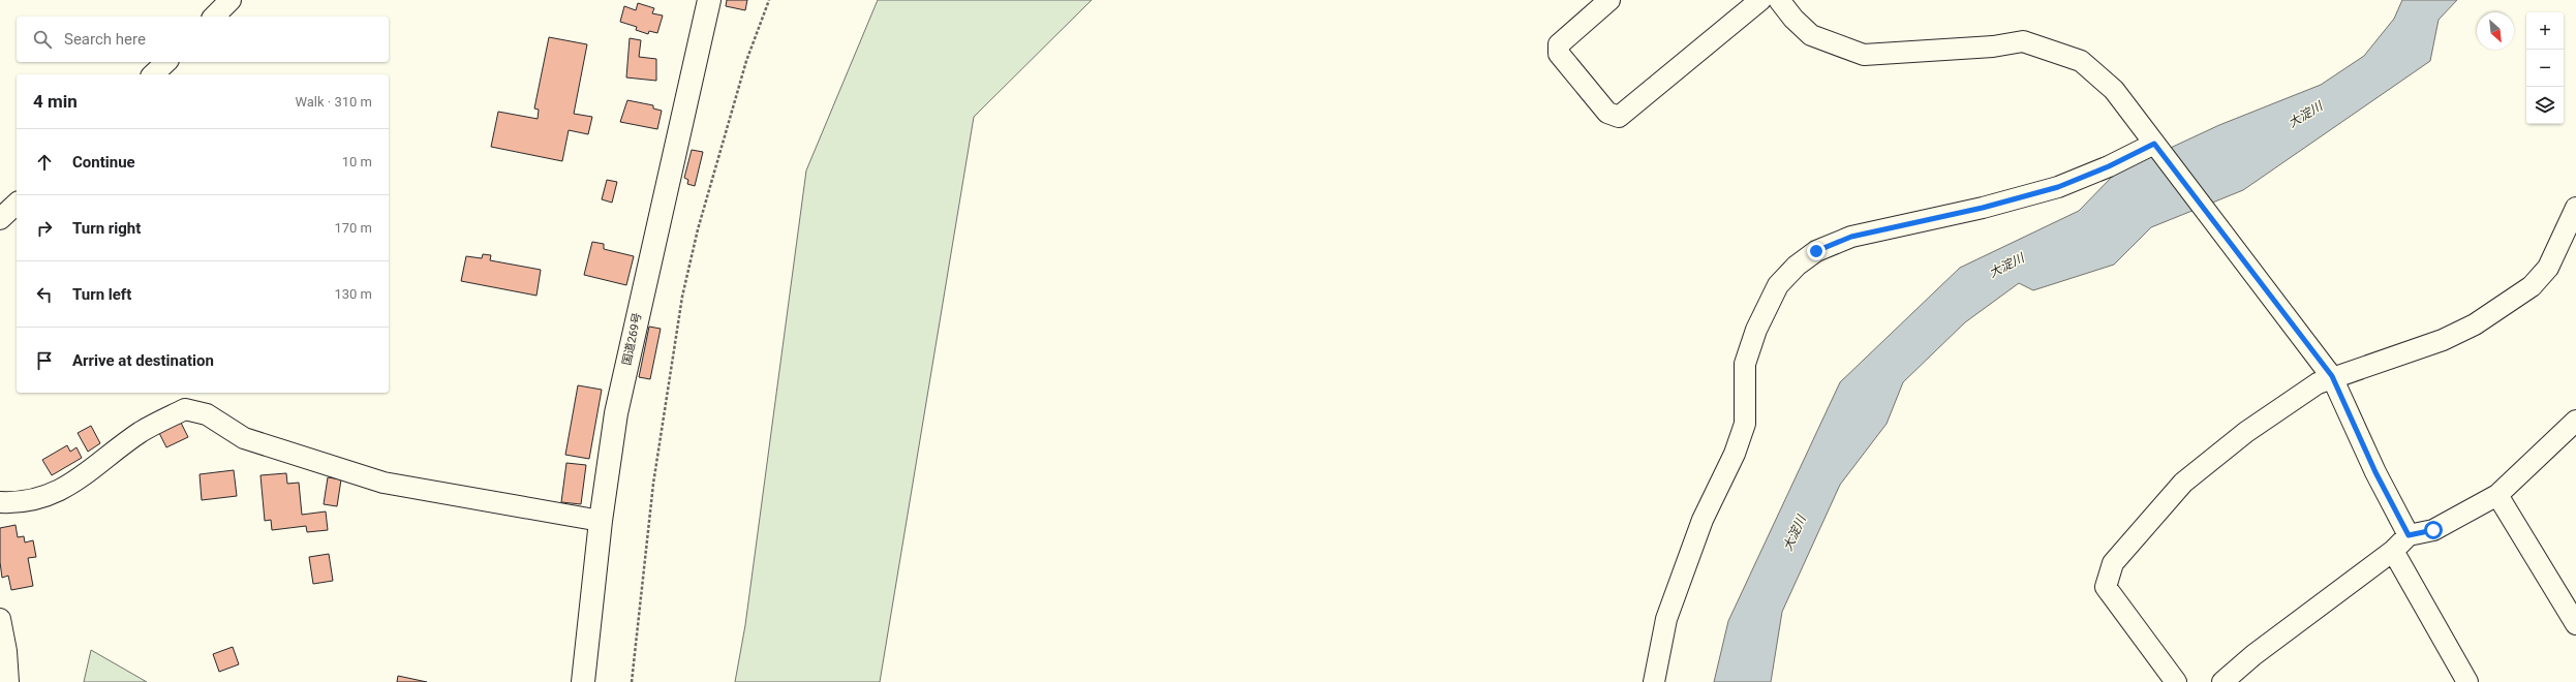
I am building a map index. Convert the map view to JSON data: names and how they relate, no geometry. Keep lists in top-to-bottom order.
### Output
{
  "streets": {
    "highway": ["国道269号"]
  },
  "water": ["大淀川"],
  "north": "bottom right",
  "page": {
    "map_buttons": ["+", "−"],
    "search": "Search here",
    "heading": ["4 min", "Walk · 310 m"],
    "list": [
      ["Continue", "10 m"],
      ["Turn right", "170 m"],
      ["Turn left", "130 m"],
      "Arrive at destination"
    ]
  }
}
